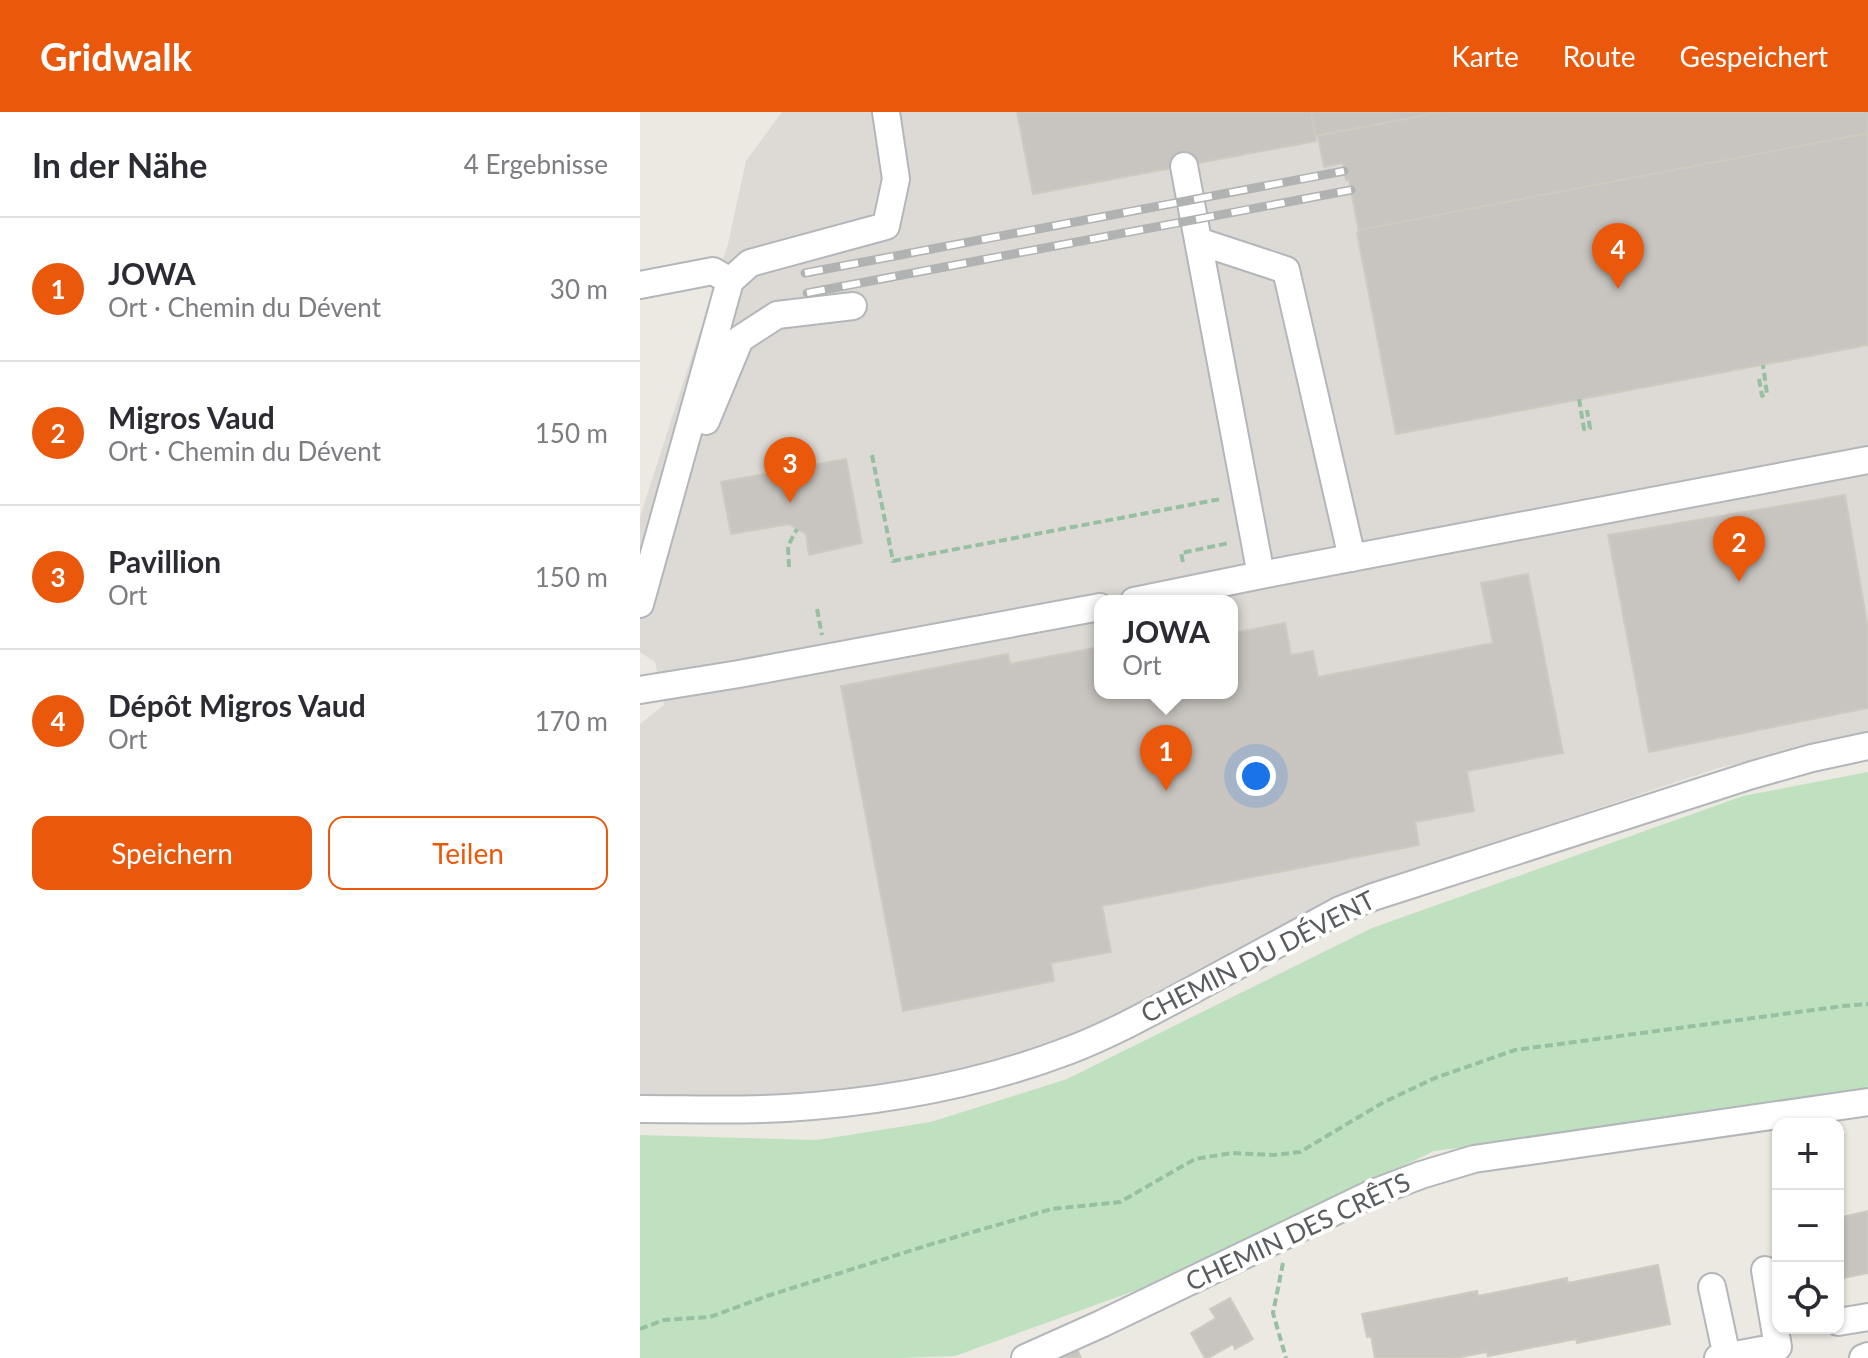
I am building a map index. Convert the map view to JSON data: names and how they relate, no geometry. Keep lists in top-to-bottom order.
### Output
{
  "streets": {
    "street": ["CHEMIN DU DÉVENT", "CHEMIN DES CRÊTS"]
  },
  "page": {
    "header": "Gridwalk",
    "nav": ["Karte", "Route", "Gespeichert"],
    "heading": ["In der Nähe", "4 Ergebnisse"],
    "list": [
      {
        "mark": "1",
        "name": "JOWA",
        "note": "Ort · Chemin du Dévent",
        "value": "30 m"
      },
      {
        "mark": "2",
        "name": "Migros Vaud",
        "note": "Ort · Chemin du Dévent",
        "value": "150 m"
      },
      {
        "mark": "3",
        "name": "Pavillion",
        "note": "Ort",
        "value": "150 m"
      },
      {
        "mark": "4",
        "name": "Dépôt Migros Vaud",
        "note": "Ort",
        "value": "170 m"
      }
    ],
    "pins": [
      "4",
      "3",
      "2",
      "1"
    ],
    "popup": ["JOWA", "Ort"],
    "buttons": ["Speichern", "Teilen"],
    "map_buttons": ["+", "−"]
  }
}
